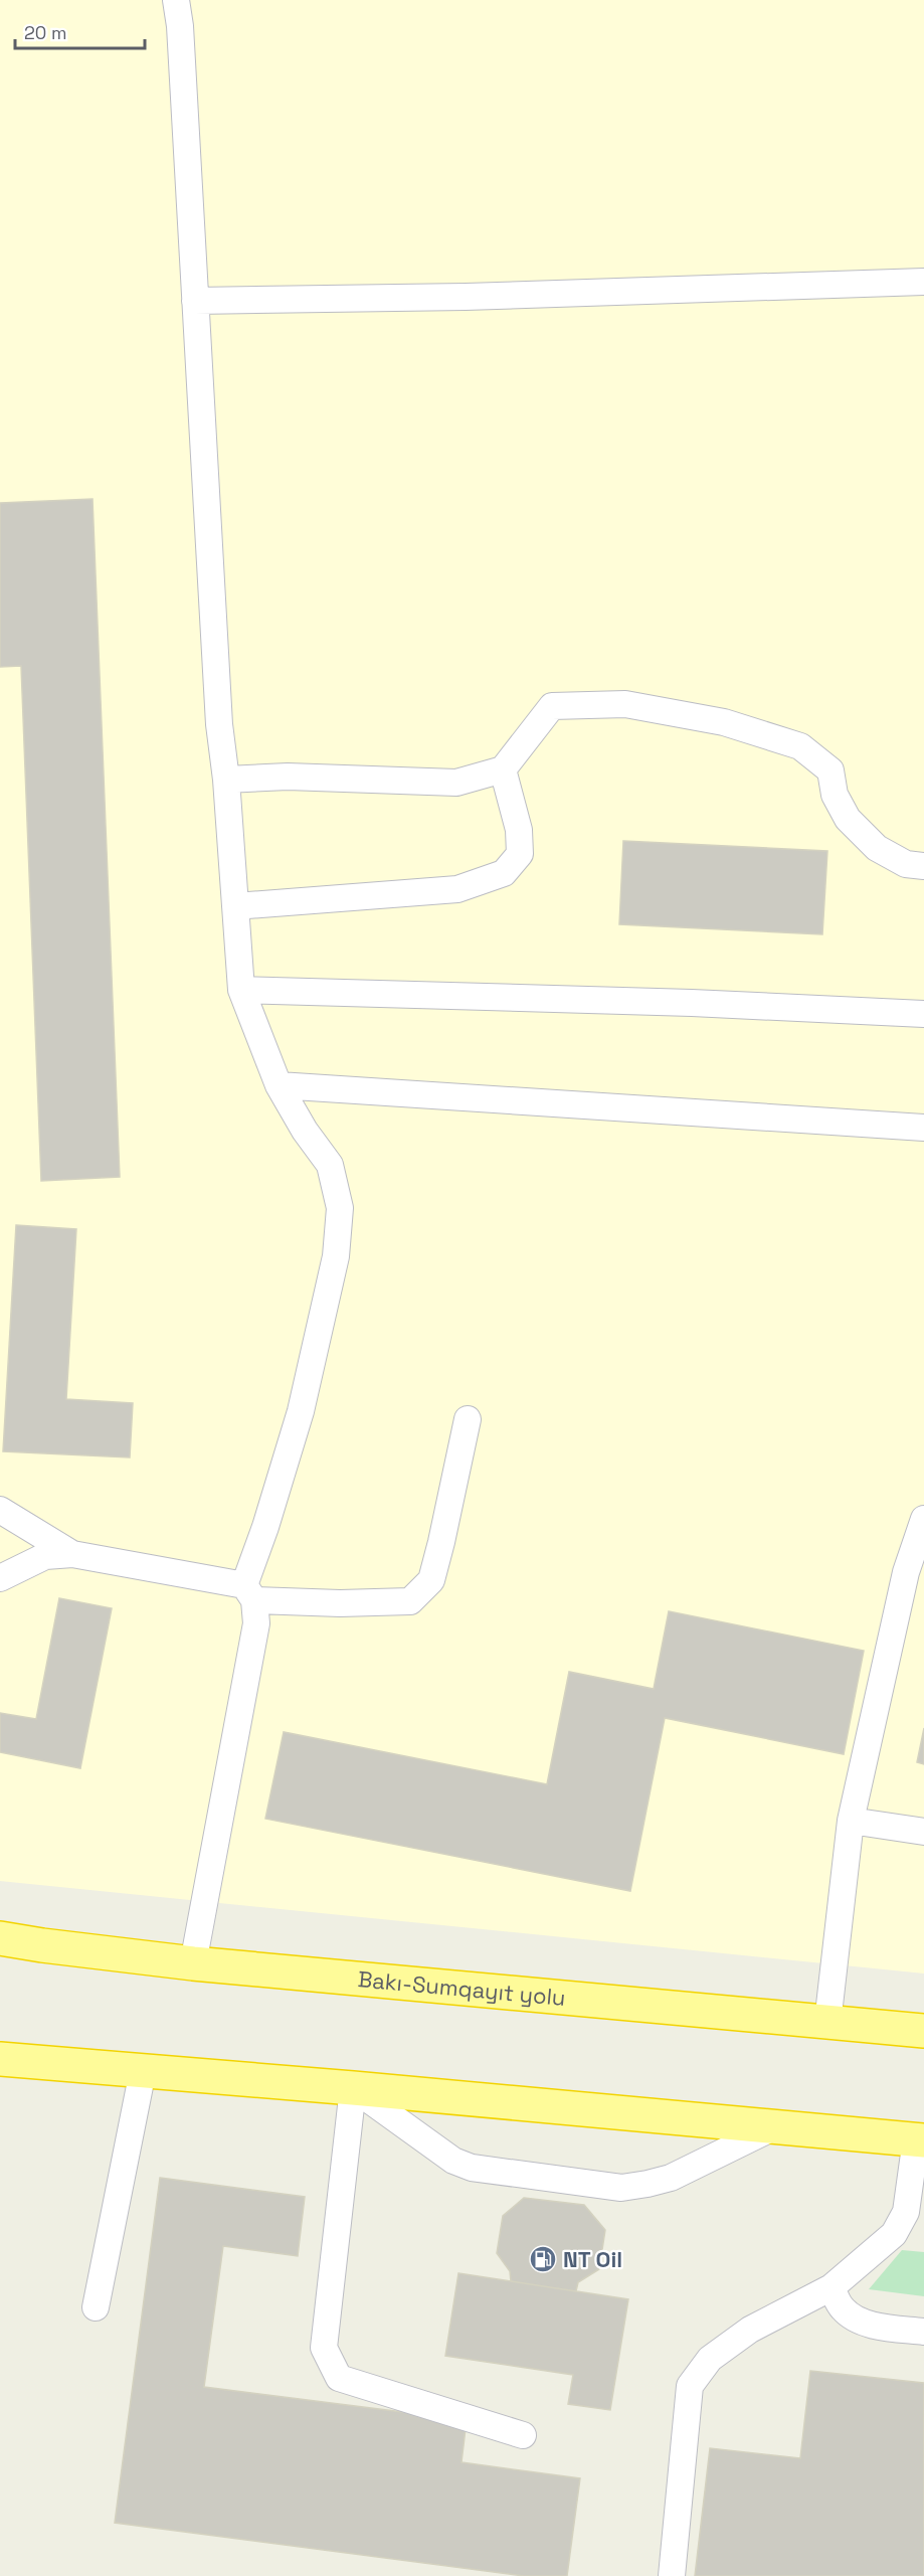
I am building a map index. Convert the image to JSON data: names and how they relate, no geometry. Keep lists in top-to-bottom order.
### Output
{
  "streets": {
    "highway": ["Bakı-Sumqayıt yolu"]
  },
  "places": {
    "fuel station": ["NT Oil"]
  },
  "scale_bar": "20 m"
}
